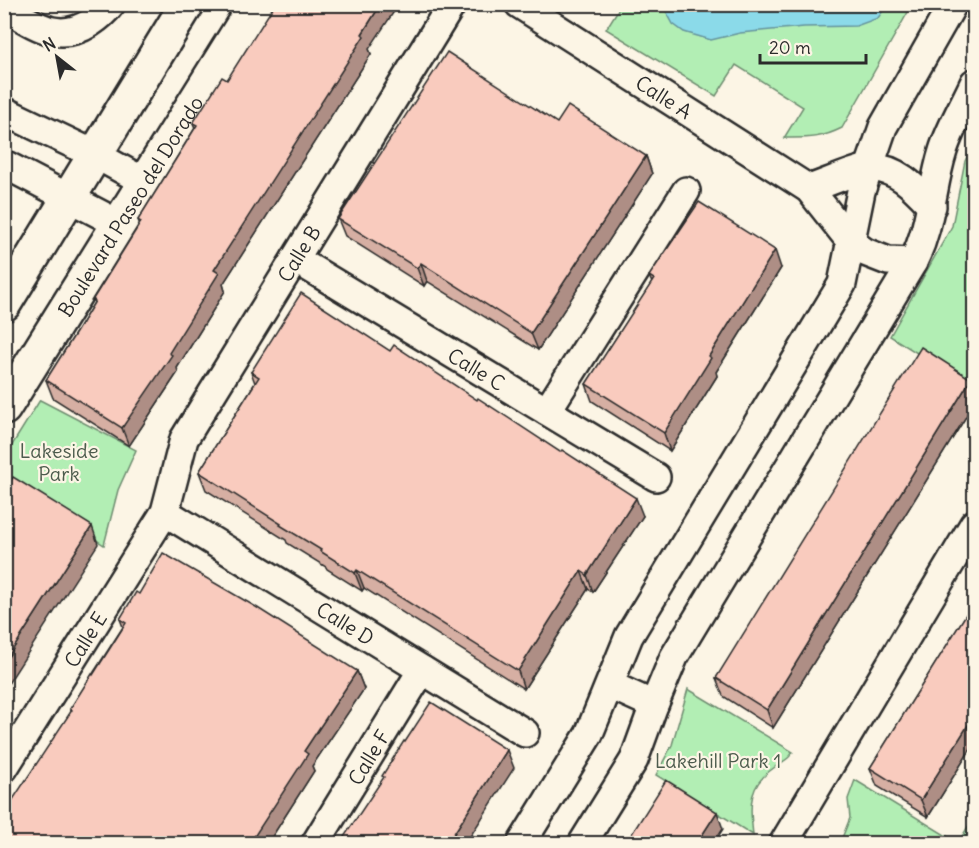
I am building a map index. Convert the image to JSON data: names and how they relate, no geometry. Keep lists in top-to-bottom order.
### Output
{
  "streets": {
    "street": [
      "Calle A",
      "Boulevard Paseo del Dorado",
      "Calle B",
      "Calle C",
      "Calle D",
      "Calle E",
      "Calle F"
    ]
  },
  "crossings": [
    ["Calle B", "Calle C"],
    ["Calle B", "Calle D"],
    ["Calle B", "Calle E"],
    ["Calle D", "Calle E"],
    ["Calle D", "Calle F"]
  ],
  "parks": ["Lakeside Park", "Lakehill Park 1"],
  "scale_bar": "20 m",
  "north": "top left"
}
